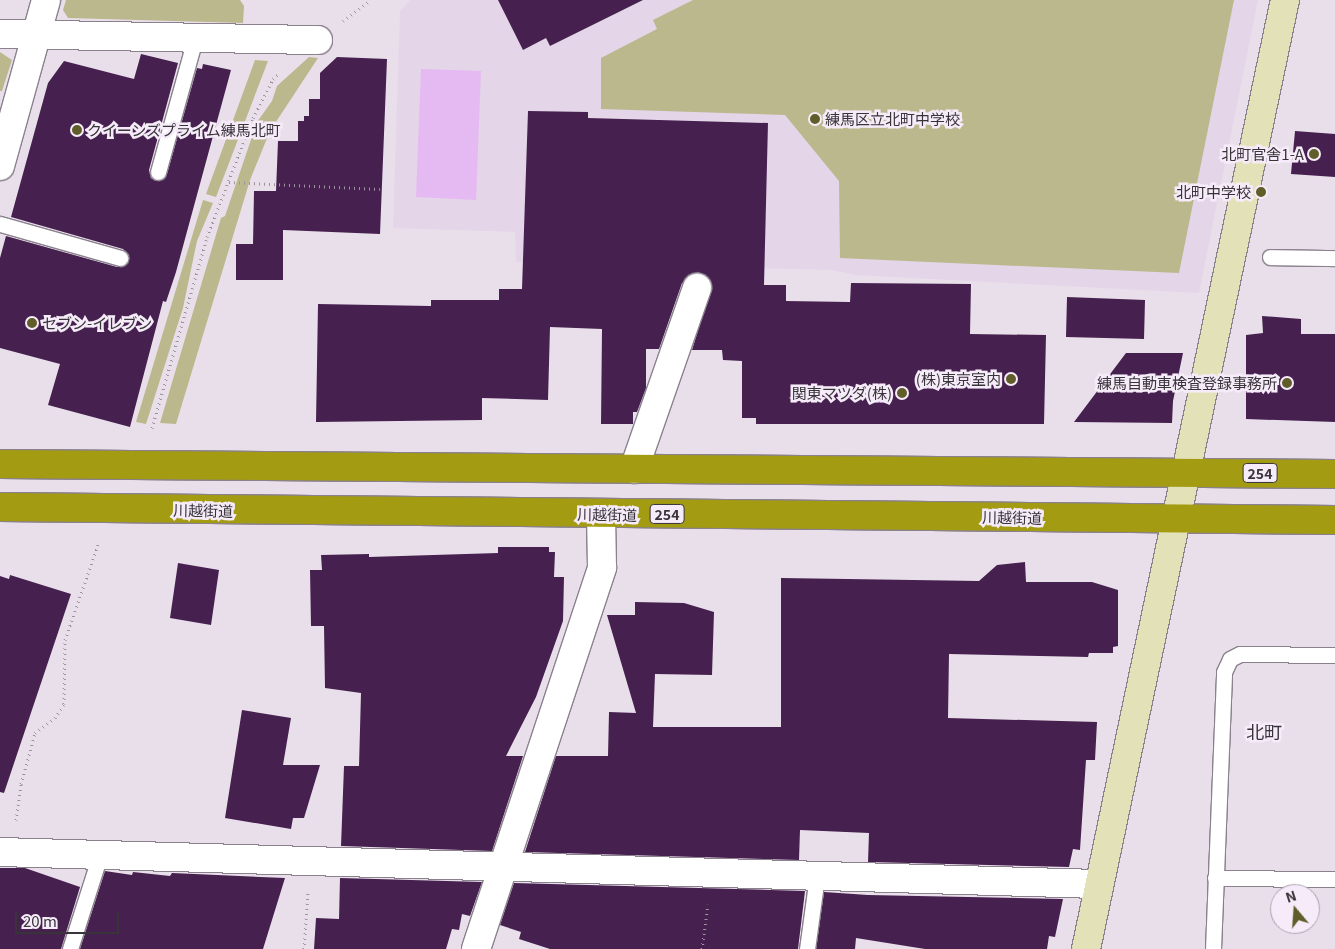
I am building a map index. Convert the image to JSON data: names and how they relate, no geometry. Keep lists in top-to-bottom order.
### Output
{
  "streets": {
    "highway": ["254", "川越街道"]
  },
  "districts": ["北町"],
  "places": [
    "練馬区立北町中学校",
    "クイーンズプライム練馬北町",
    "北町官舎1-A",
    "北町中学校",
    "セブン-イレブン",
    "(株)東京室内",
    "練馬自動車検査登録事務所",
    "関東マツダ(株)"
  ],
  "scale_bar": "20 m",
  "north": "top"
}
